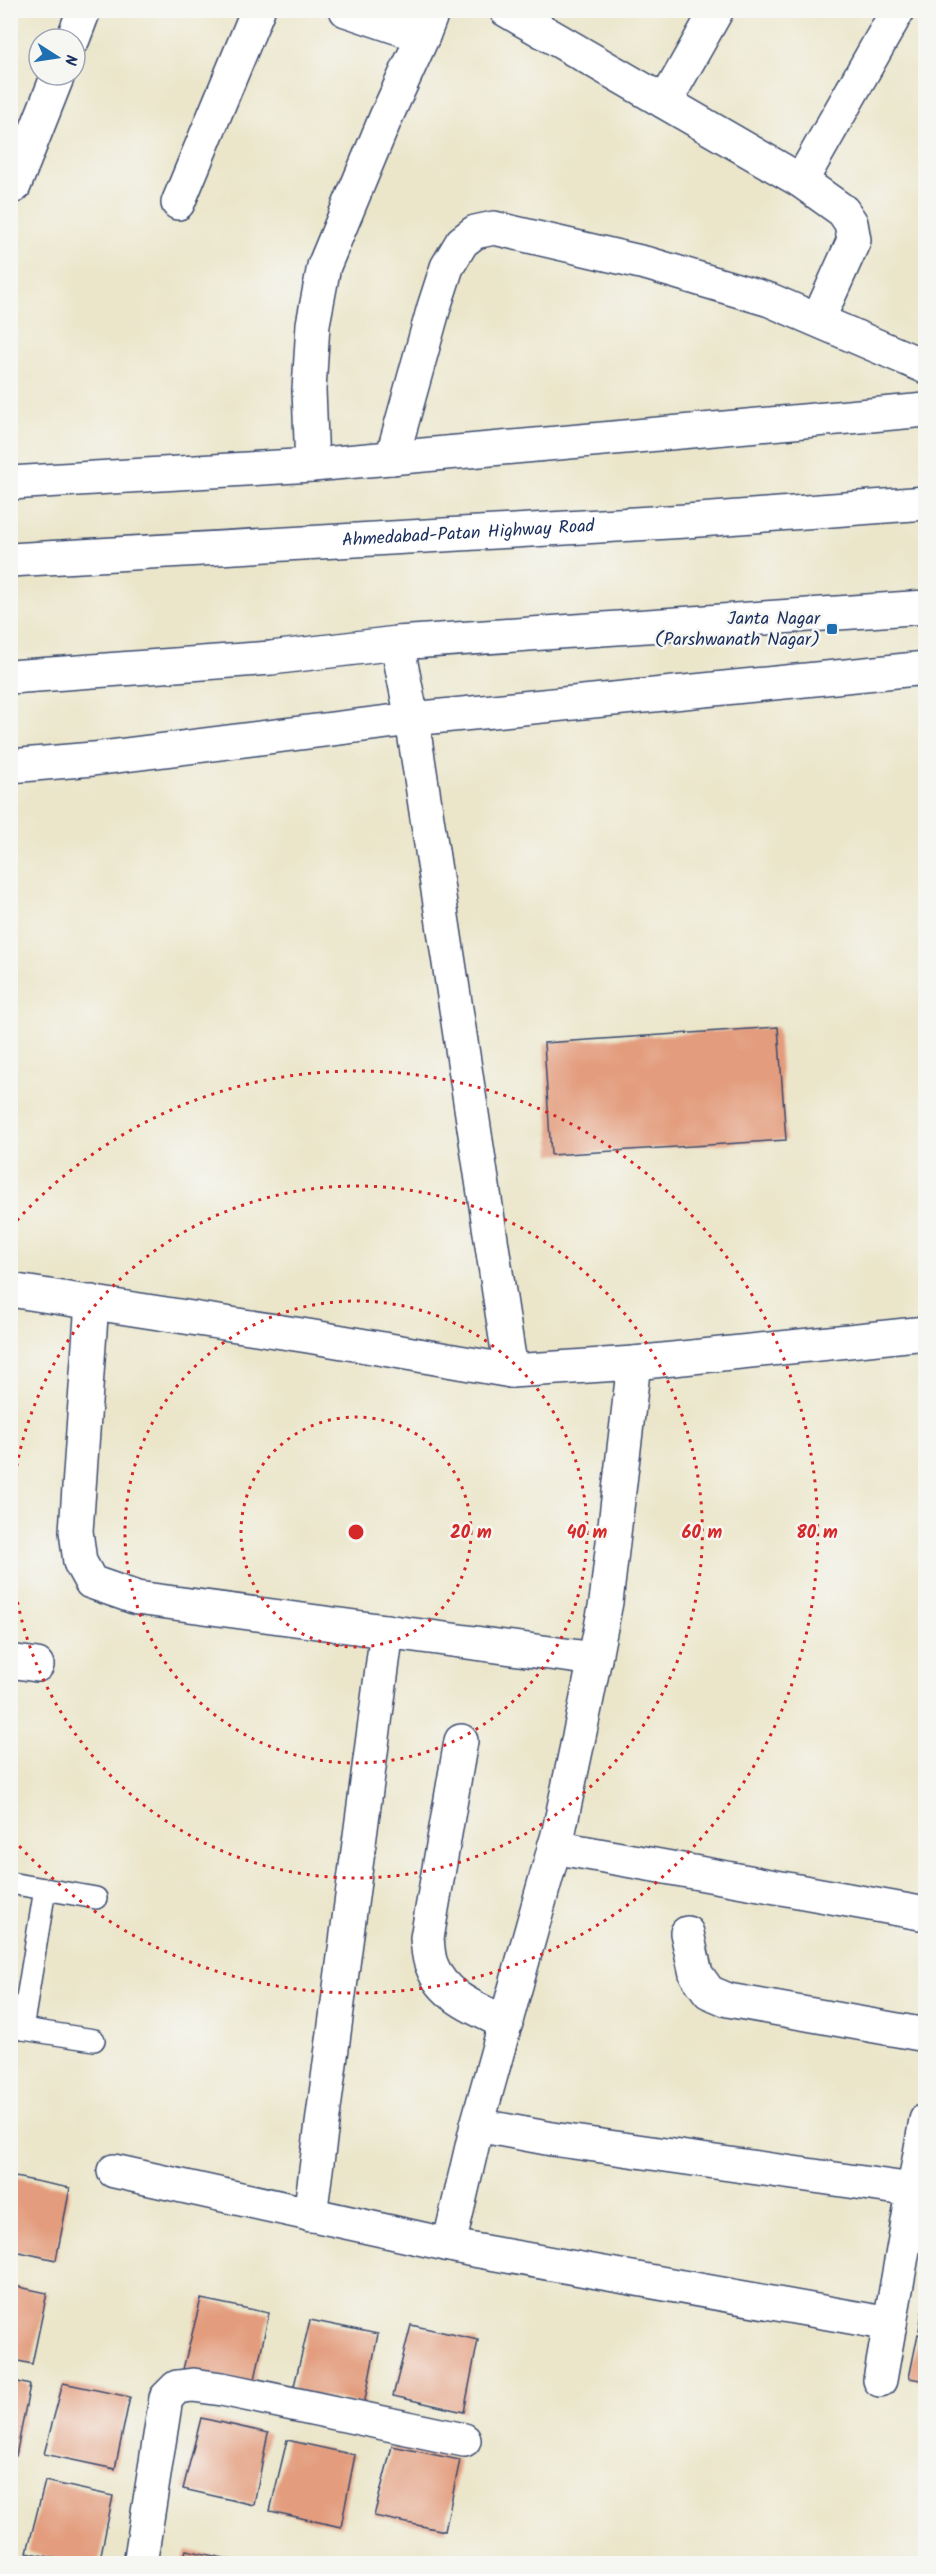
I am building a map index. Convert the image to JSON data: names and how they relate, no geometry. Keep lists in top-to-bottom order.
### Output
{
  "streets": {
    "street": ["Ahmedabad-Patan Highway Road"]
  },
  "places": {
    "transit": ["Janta Nagar (Parshwanath Nagar)"]
  },
  "north": "right",
  "rings": [
    "20 m",
    "40 m",
    "60 m",
    "80 m"
  ]
}
